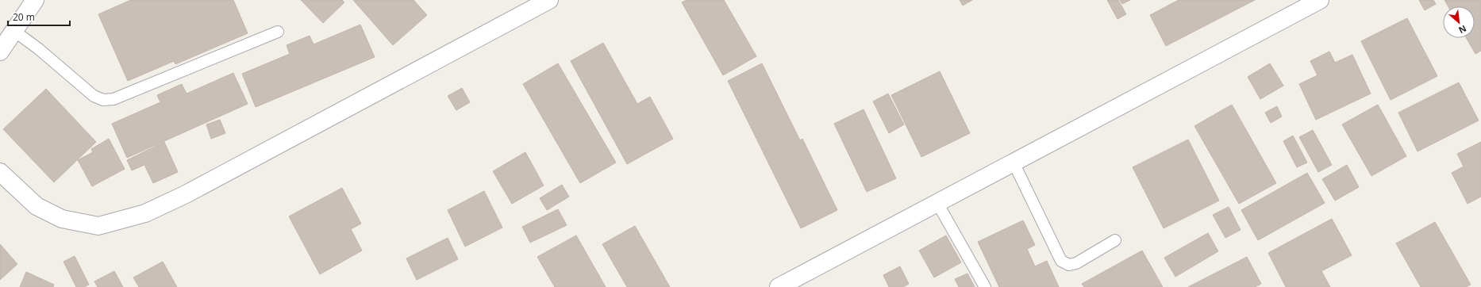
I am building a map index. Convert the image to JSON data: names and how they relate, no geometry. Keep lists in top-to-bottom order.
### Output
{
  "scale_bar": "20 m",
  "north": "bottom right"
}
